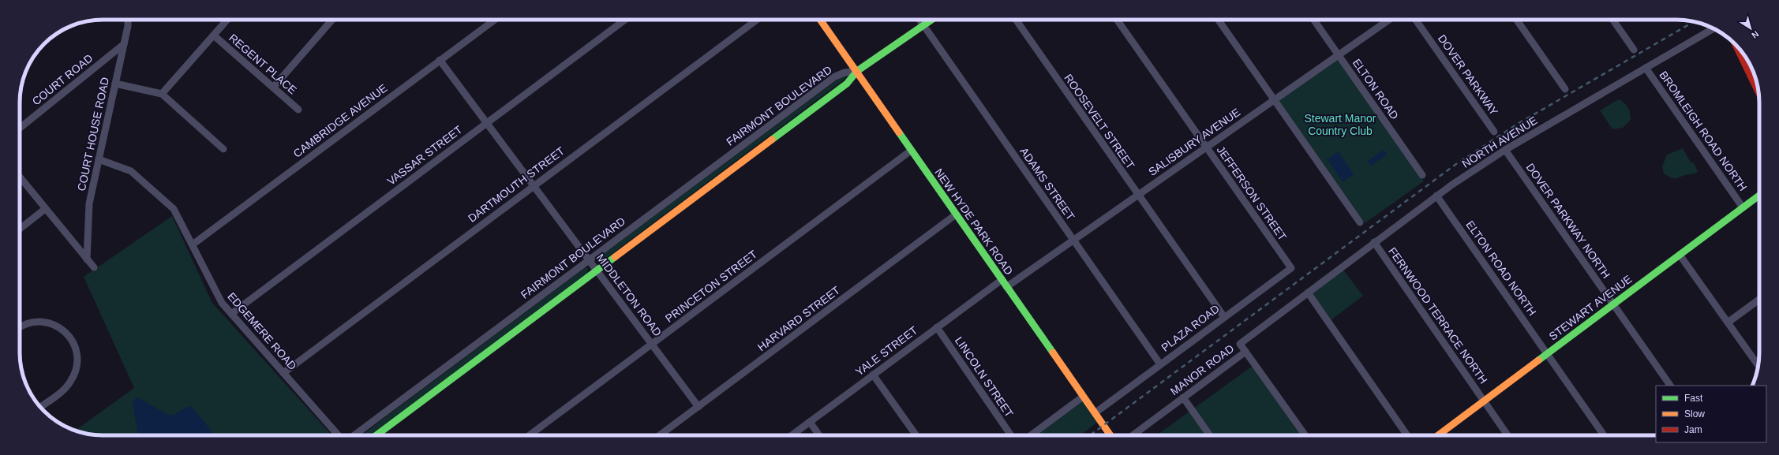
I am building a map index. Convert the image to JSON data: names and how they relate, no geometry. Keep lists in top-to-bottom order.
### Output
{
  "streets": {
    "main road": ["FAIRMONT BOULEVARD", "NEW HYDE PARK ROAD", "STEWART AVENUE"],
    "street": [
      "REGENT PLACE",
      "DOVER PARKWAY",
      "COURT ROAD",
      "ELTON ROAD",
      "CAMBRIDGE AVENUE",
      "ROOSEVELT STREET",
      "BROMLEIGH ROAD NORTH",
      "COURT HOUSE ROAD",
      "SALISBURY AVENUE",
      "NORTH AVENUE",
      "VASSAR STREET",
      "ADAMS STREET",
      "DARTMOUTH STREET",
      "JEFFERSON STREET",
      "DOVER PARKWAY NORTH",
      "ELTON ROAD NORTH",
      "PRINCETON STREET",
      "MIDDLETON ROAD",
      "FERNWOOD TERRACE NORTH",
      "HARVARD STREET",
      "PLAZA ROAD",
      "EDGEMERE ROAD",
      "YALE STREET",
      "MANOR ROAD",
      "LINCOLN STREET"
    ]
  },
  "crossings": [
    ["COURT ROAD", "COURT HOUSE ROAD"],
    ["ELTON ROAD", "SALISBURY AVENUE"],
    ["FAIRMONT BOULEVARD", "NEW HYDE PARK ROAD"],
    ["FAIRMONT BOULEVARD", "MIDDLETON ROAD"],
    ["CAMBRIDGE AVENUE", "MIDDLETON ROAD"],
    ["CAMBRIDGE AVENUE", "EDGEMERE ROAD"],
    ["ROOSEVELT STREET", "SALISBURY AVENUE"],
    ["ROOSEVELT STREET", "PLAZA ROAD"],
    ["BROMLEIGH ROAD NORTH", "NORTH AVENUE"],
    ["BROMLEIGH ROAD NORTH", "STEWART AVENUE"],
    ["COURT HOUSE ROAD", "EDGEMERE ROAD"],
    ["SALISBURY AVENUE", "ADAMS STREET"],
    ["SALISBURY AVENUE", "JEFFERSON STREET"],
    ["SALISBURY AVENUE", "NEW HYDE PARK ROAD"],
    ["NORTH AVENUE", "DOVER PARKWAY NORTH"],
    ["NORTH AVENUE", "ELTON ROAD NORTH"],
    ["NORTH AVENUE", "FERNWOOD TERRACE NORTH"],
    ["NORTH AVENUE", "MANOR ROAD"],
    ["VASSAR STREET", "MIDDLETON ROAD"],
    ["VASSAR STREET", "EDGEMERE ROAD"],
    ["ADAMS STREET", "PLAZA ROAD"],
    ["DARTMOUTH STREET", "MIDDLETON ROAD"],
    ["DARTMOUTH STREET", "EDGEMERE ROAD"],
    ["JEFFERSON STREET", "PLAZA ROAD"],
    ["DOVER PARKWAY NORTH", "STEWART AVENUE"],
    ["NEW HYDE PARK ROAD", "PRINCETON STREET"],
    ["NEW HYDE PARK ROAD", "HARVARD STREET"],
    ["NEW HYDE PARK ROAD", "PLAZA ROAD"],
    ["NEW HYDE PARK ROAD", "YALE STREET"],
    ["ELTON ROAD NORTH", "STEWART AVENUE"],
    ["PRINCETON STREET", "MIDDLETON ROAD"],
    ["MIDDLETON ROAD", "HARVARD STREET"],
    ["STEWART AVENUE", "FERNWOOD TERRACE NORTH"],
    ["YALE STREET", "LINCOLN STREET"]
  ],
  "parks": ["Stewart Manor Country Club"],
  "legend": ["Fast", "Slow", "Jam"],
  "north": "bottom right"
}
